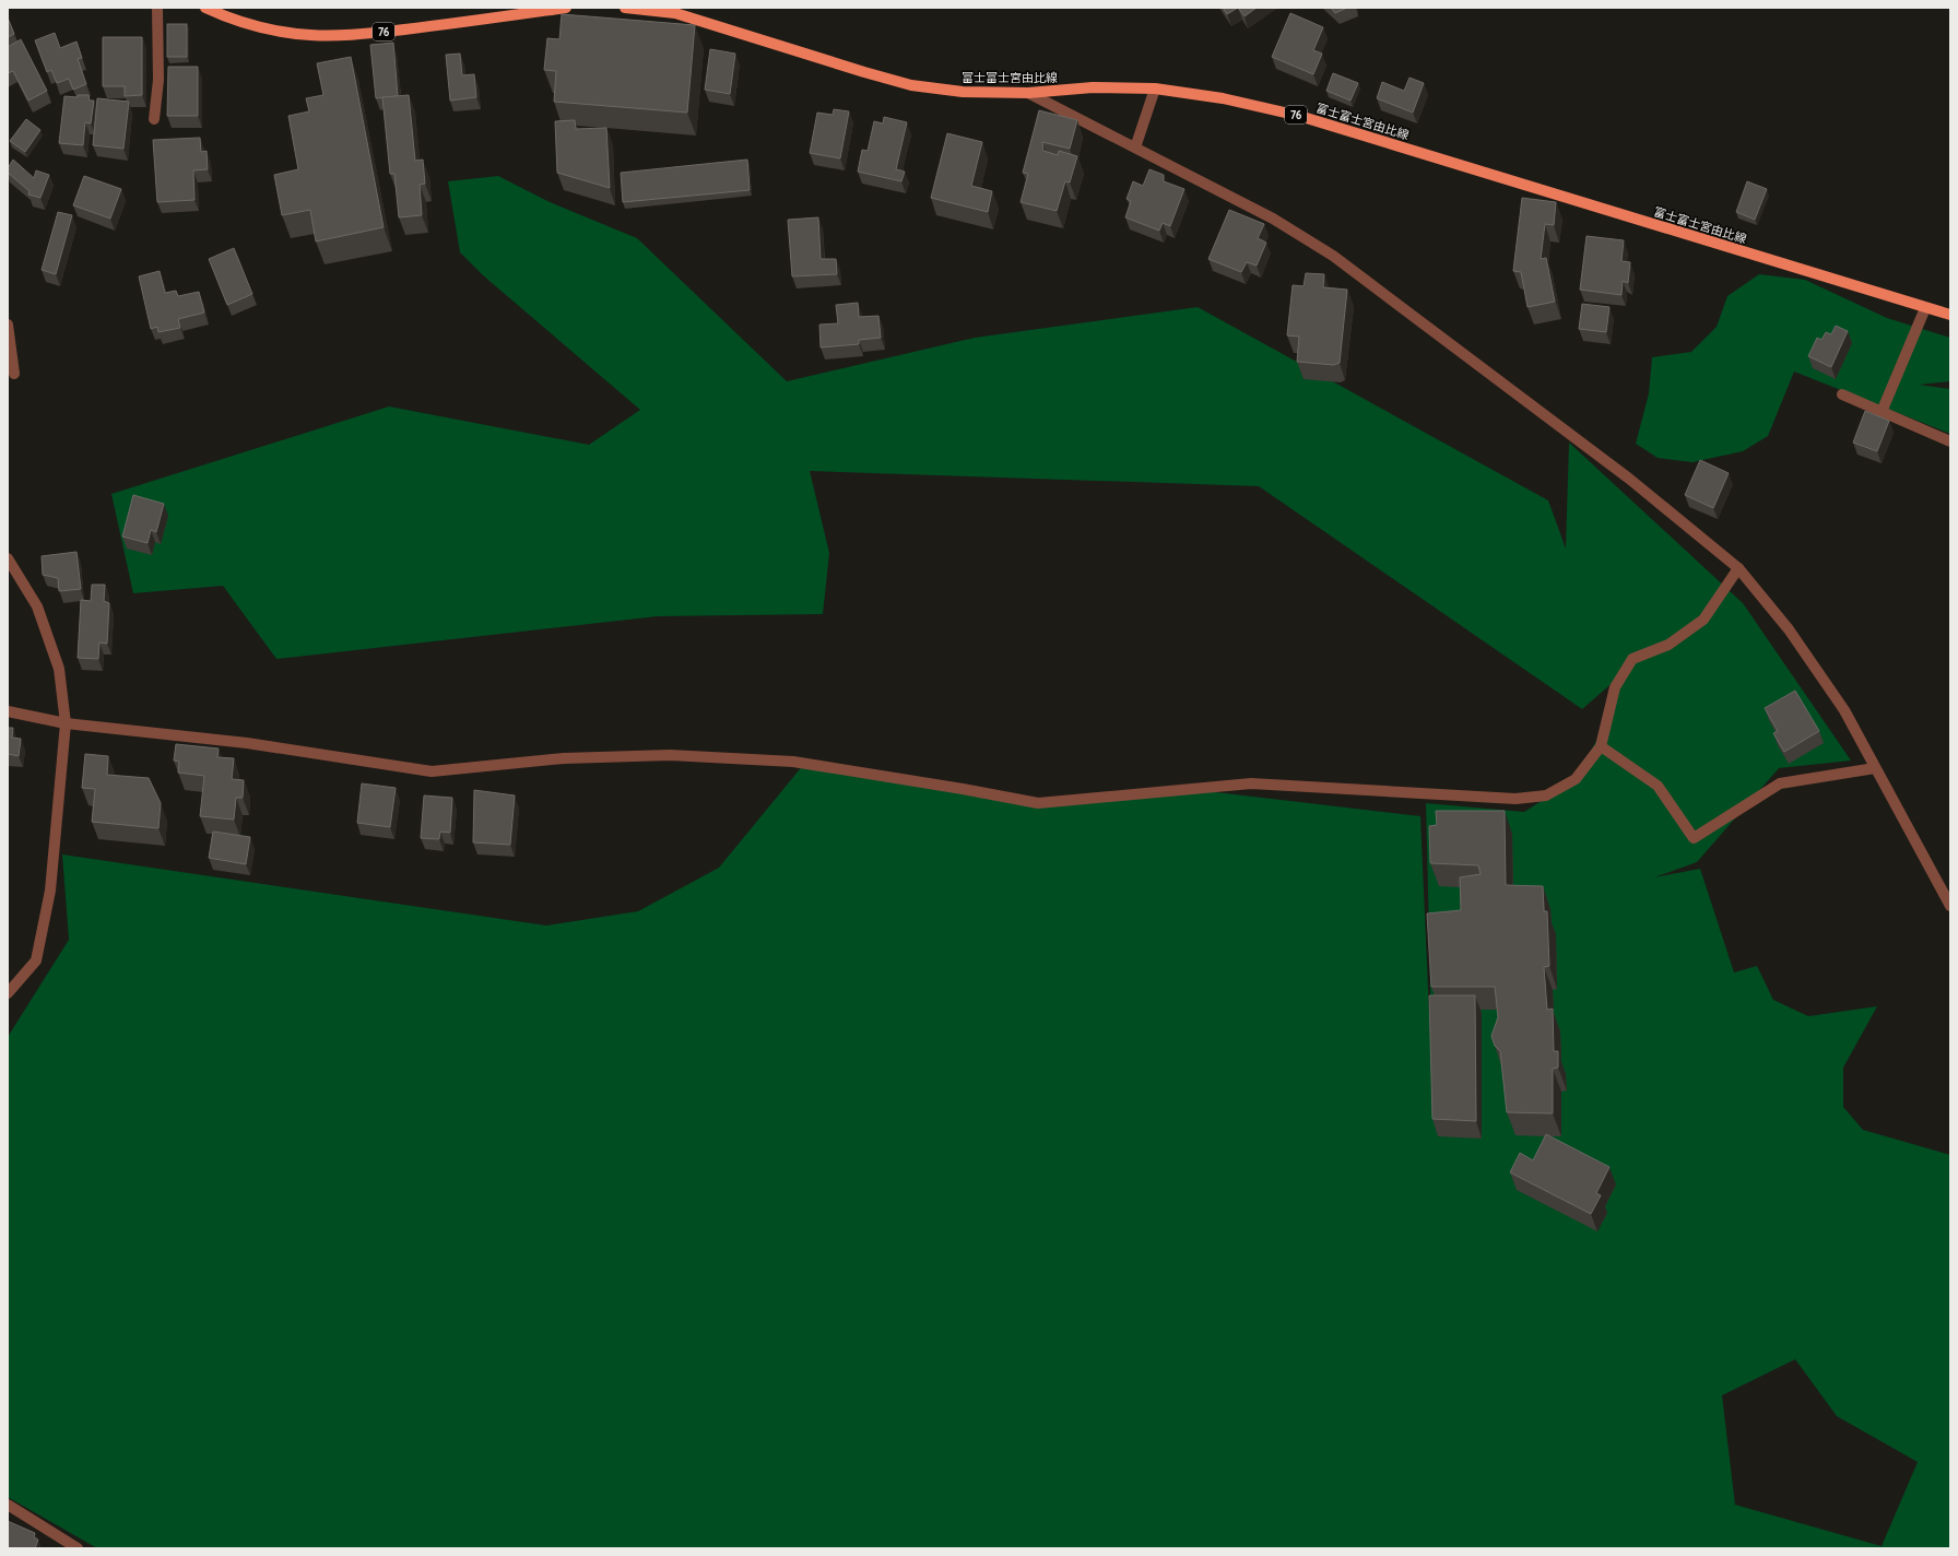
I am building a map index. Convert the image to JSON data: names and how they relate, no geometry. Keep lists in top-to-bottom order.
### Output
{
  "streets": {
    "main road": ["76", "富士富士宮由比線"]
  }
}
